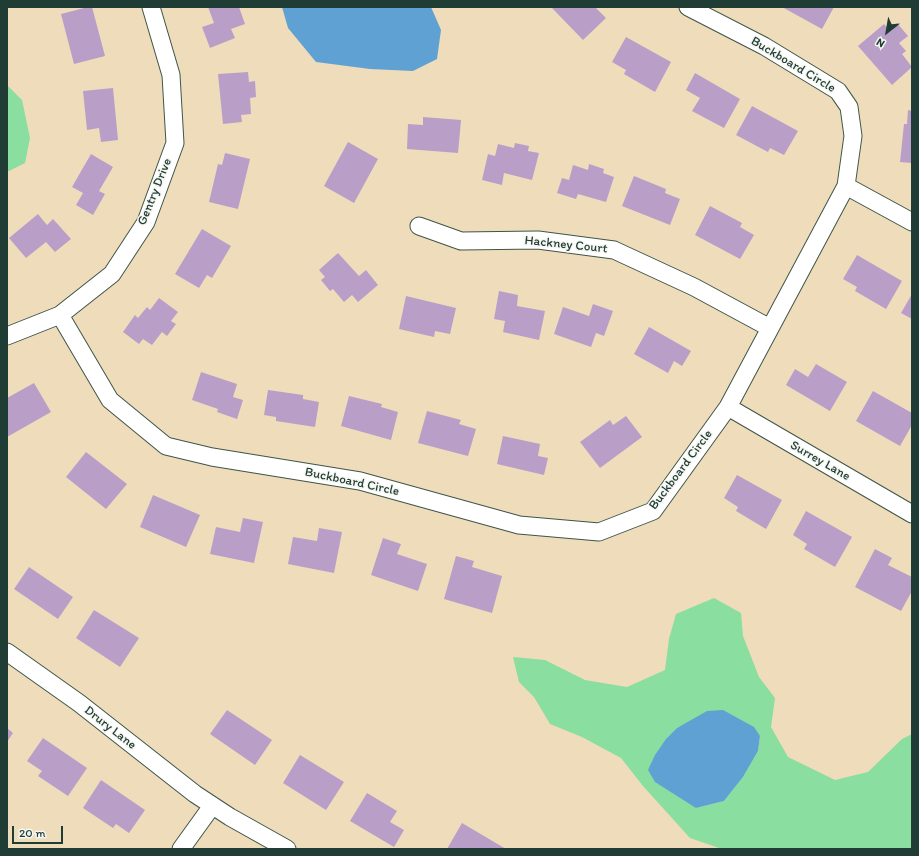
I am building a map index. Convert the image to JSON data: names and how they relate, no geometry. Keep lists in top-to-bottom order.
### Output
{
  "streets": {
    "street": [
      "Buckboard Circle",
      "Gentry Drive",
      "Hackney Court",
      "Surrey Lane",
      "Drury Lane"
    ]
  },
  "crossings": [
    ["Buckboard Circle", "Gentry Drive"],
    ["Buckboard Circle", "Hackney Court"],
    ["Buckboard Circle", "Surrey Lane"]
  ],
  "scale_bar": "20 m",
  "north": "bottom left"
}
